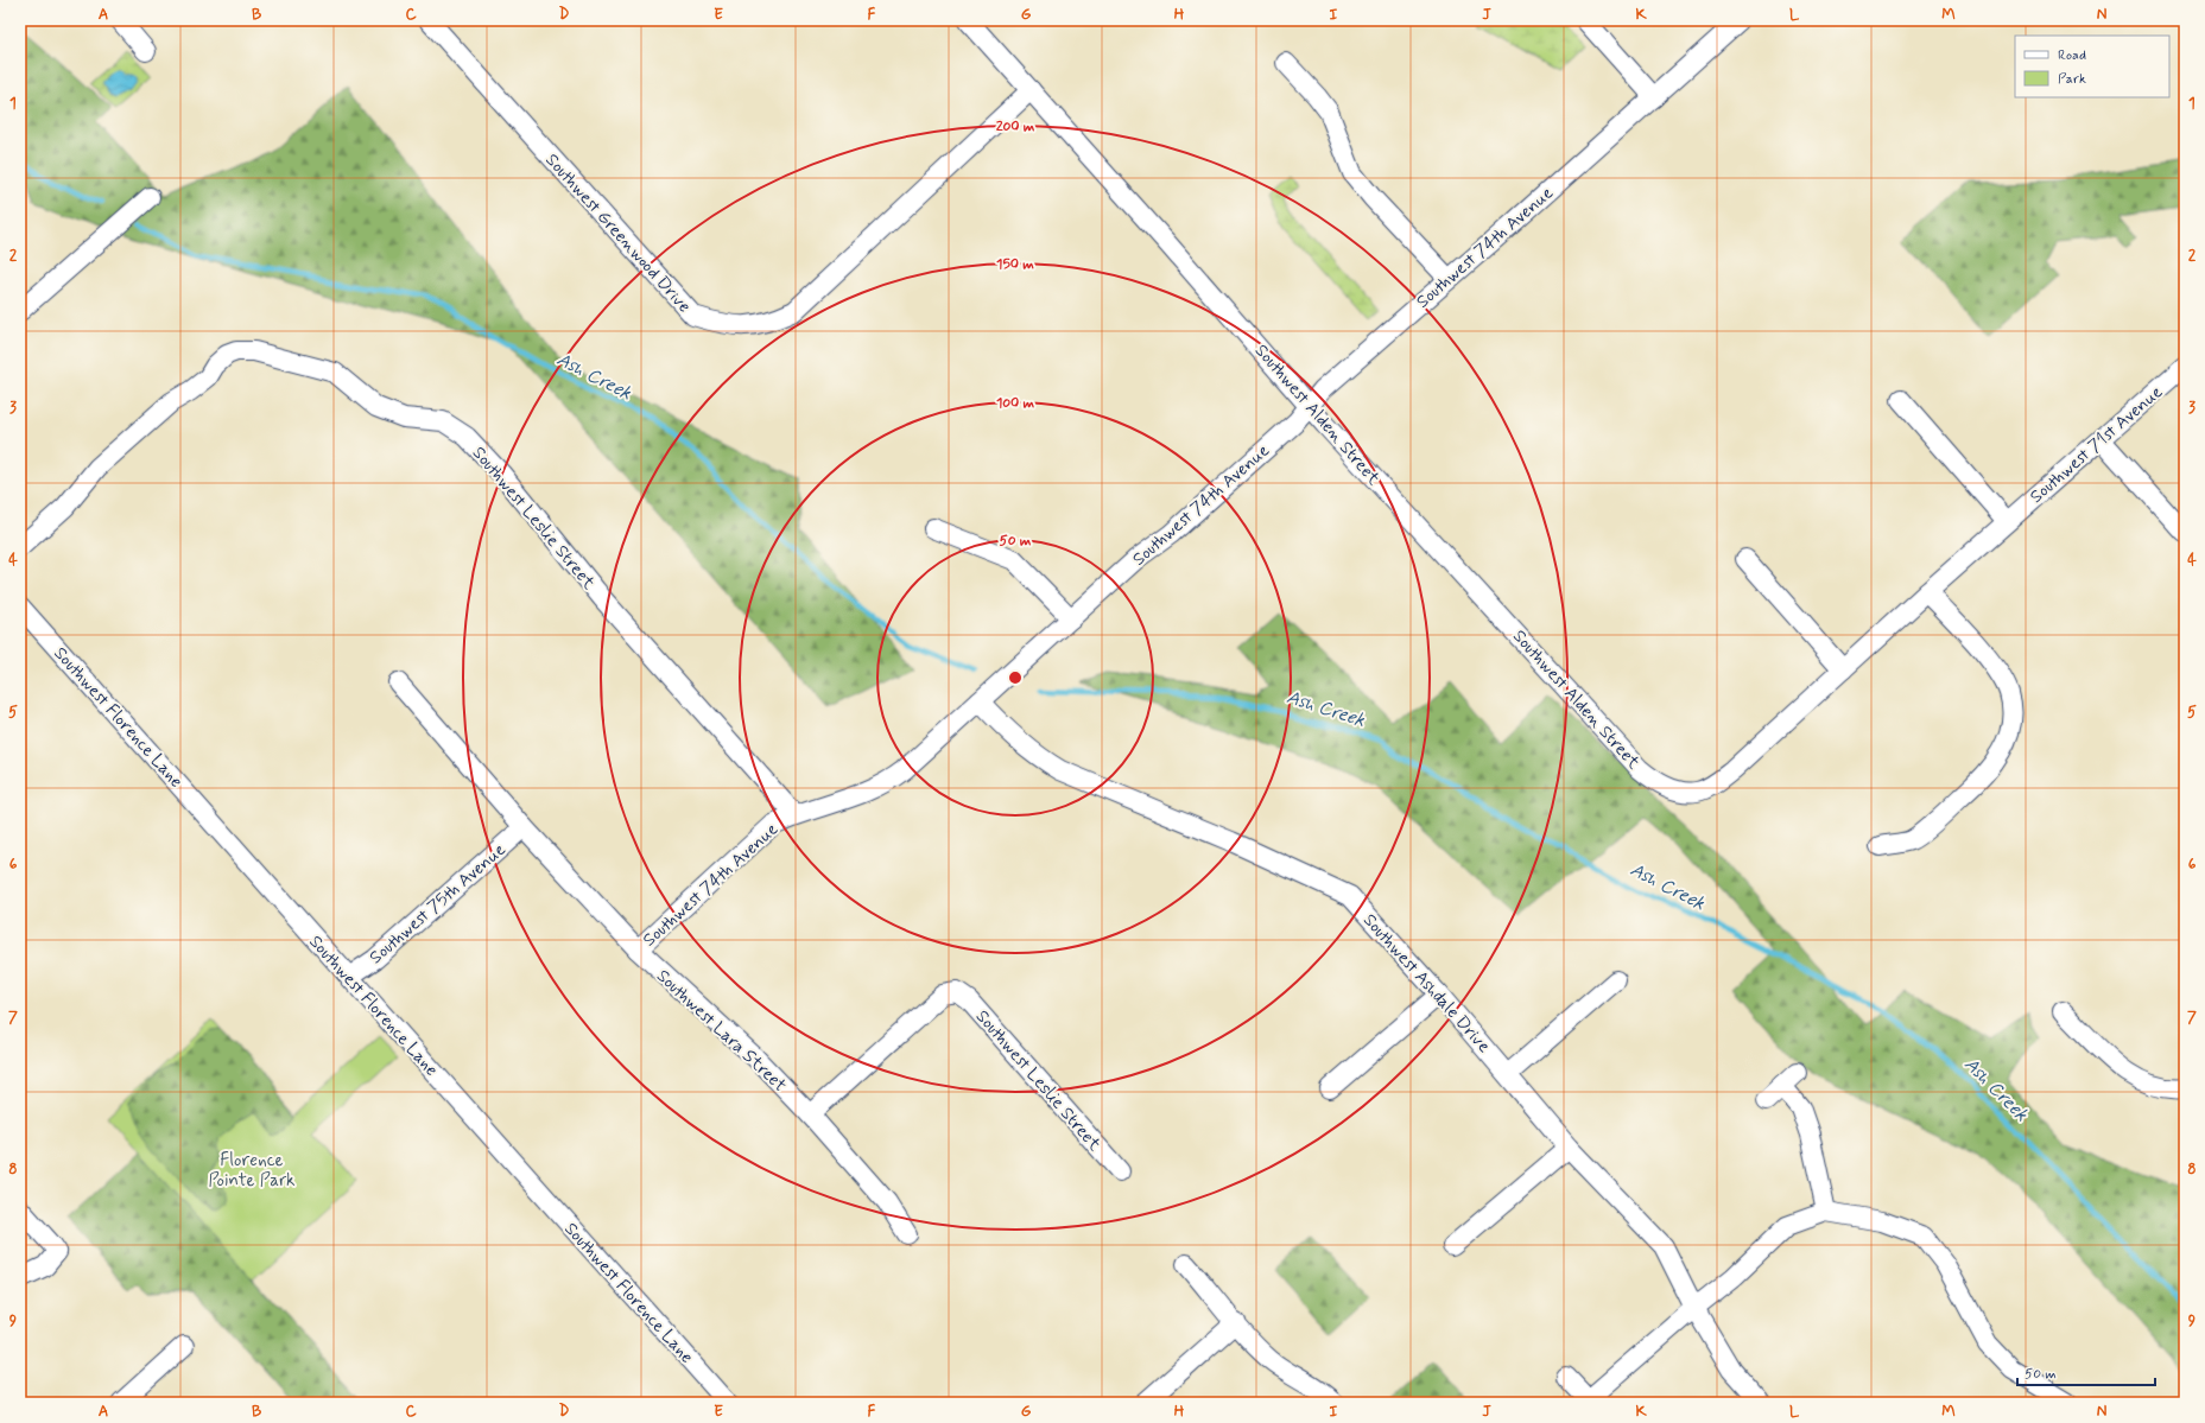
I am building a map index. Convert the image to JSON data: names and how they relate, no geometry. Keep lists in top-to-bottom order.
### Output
{
  "streets": {
    "street": [
      "Southwest Greenwood Drive",
      "Southwest 74th Avenue",
      "Southwest Alden Street",
      "Southwest 71st Avenue",
      "Southwest Leslie Street",
      "Southwest Florence Lane",
      "Southwest 75th Avenue",
      "Southwest Ashdale Drive",
      "Southwest Lara Street"
    ]
  },
  "crossings": [
    ["Southwest Greenwood Drive", "Southwest Alden Street"],
    ["Southwest 74th Avenue", "Southwest Alden Street"],
    ["Southwest 74th Avenue", "Southwest Leslie Street"],
    ["Southwest 74th Avenue", "Southwest Ashdale Drive"],
    ["Southwest 74th Avenue", "Southwest Lara Street"],
    ["Southwest Alden Street", "Southwest 71st Avenue"],
    ["Southwest Leslie Street", "Southwest Lara Street"],
    ["Southwest Florence Lane", "Southwest 75th Avenue"],
    ["Southwest 75th Avenue", "Southwest Lara Street"]
  ],
  "water": ["Ash Creek"],
  "parks": ["Florence Pointe Park"],
  "legend": ["Road", "Park"],
  "scale_bar": "50 m",
  "grid": {
    "columns": [
      "A",
      "B",
      "C",
      "D",
      "E",
      "F",
      "G",
      "H",
      "I",
      "J",
      "K",
      "L",
      "M",
      "N"
    ],
    "rows": [
      "1",
      "2",
      "3",
      "4",
      "5",
      "6",
      "7",
      "8",
      "9"
    ]
  },
  "rings": [
    "200 m",
    "150 m",
    "100 m",
    "50 m"
  ]
}
